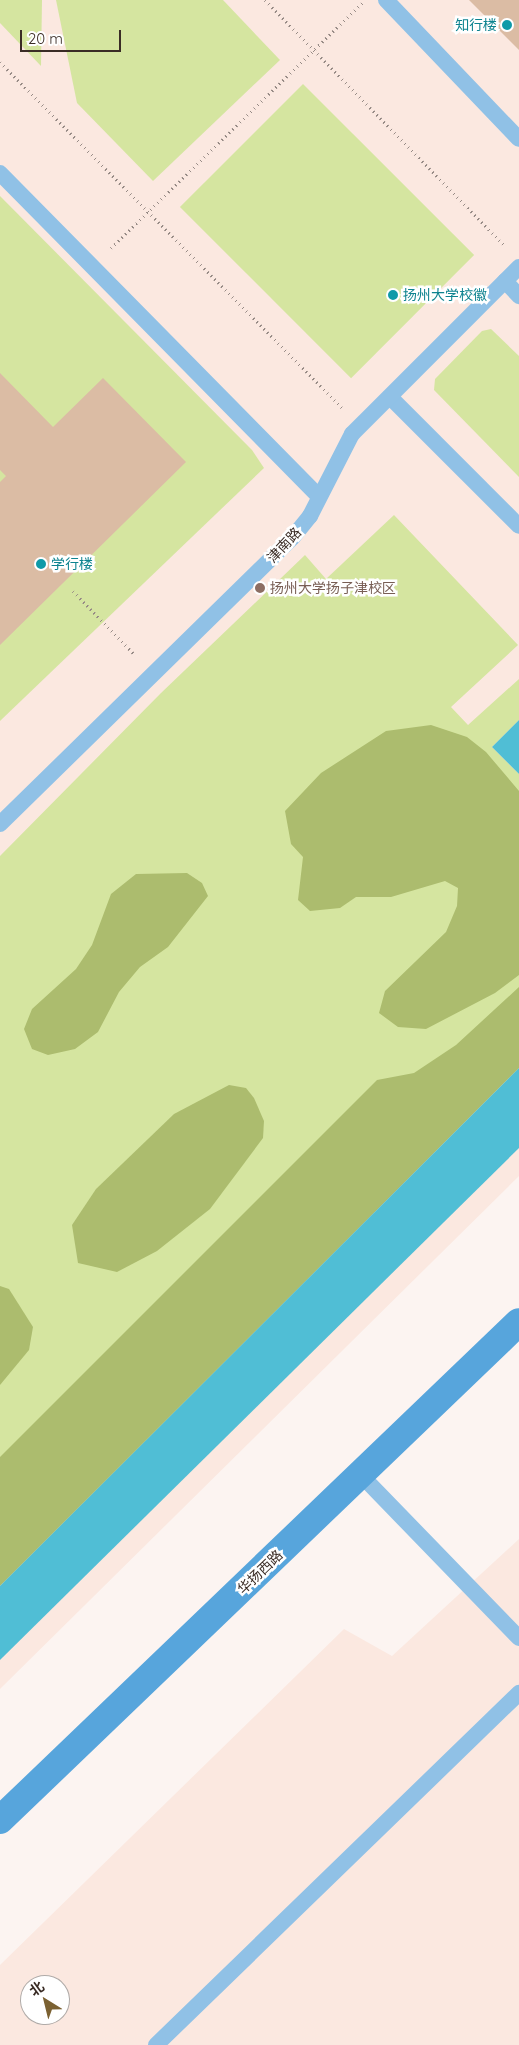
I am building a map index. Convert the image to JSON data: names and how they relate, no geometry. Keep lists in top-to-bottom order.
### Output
{
  "streets": {
    "main road": ["华扬西路"],
    "lane": ["津南路"]
  },
  "places": [
    "知行楼",
    "扬州大学校徽",
    "学行楼",
    "扬州大学扬子津校区"
  ],
  "scale_bar": "20 m",
  "north": "top left"
}
